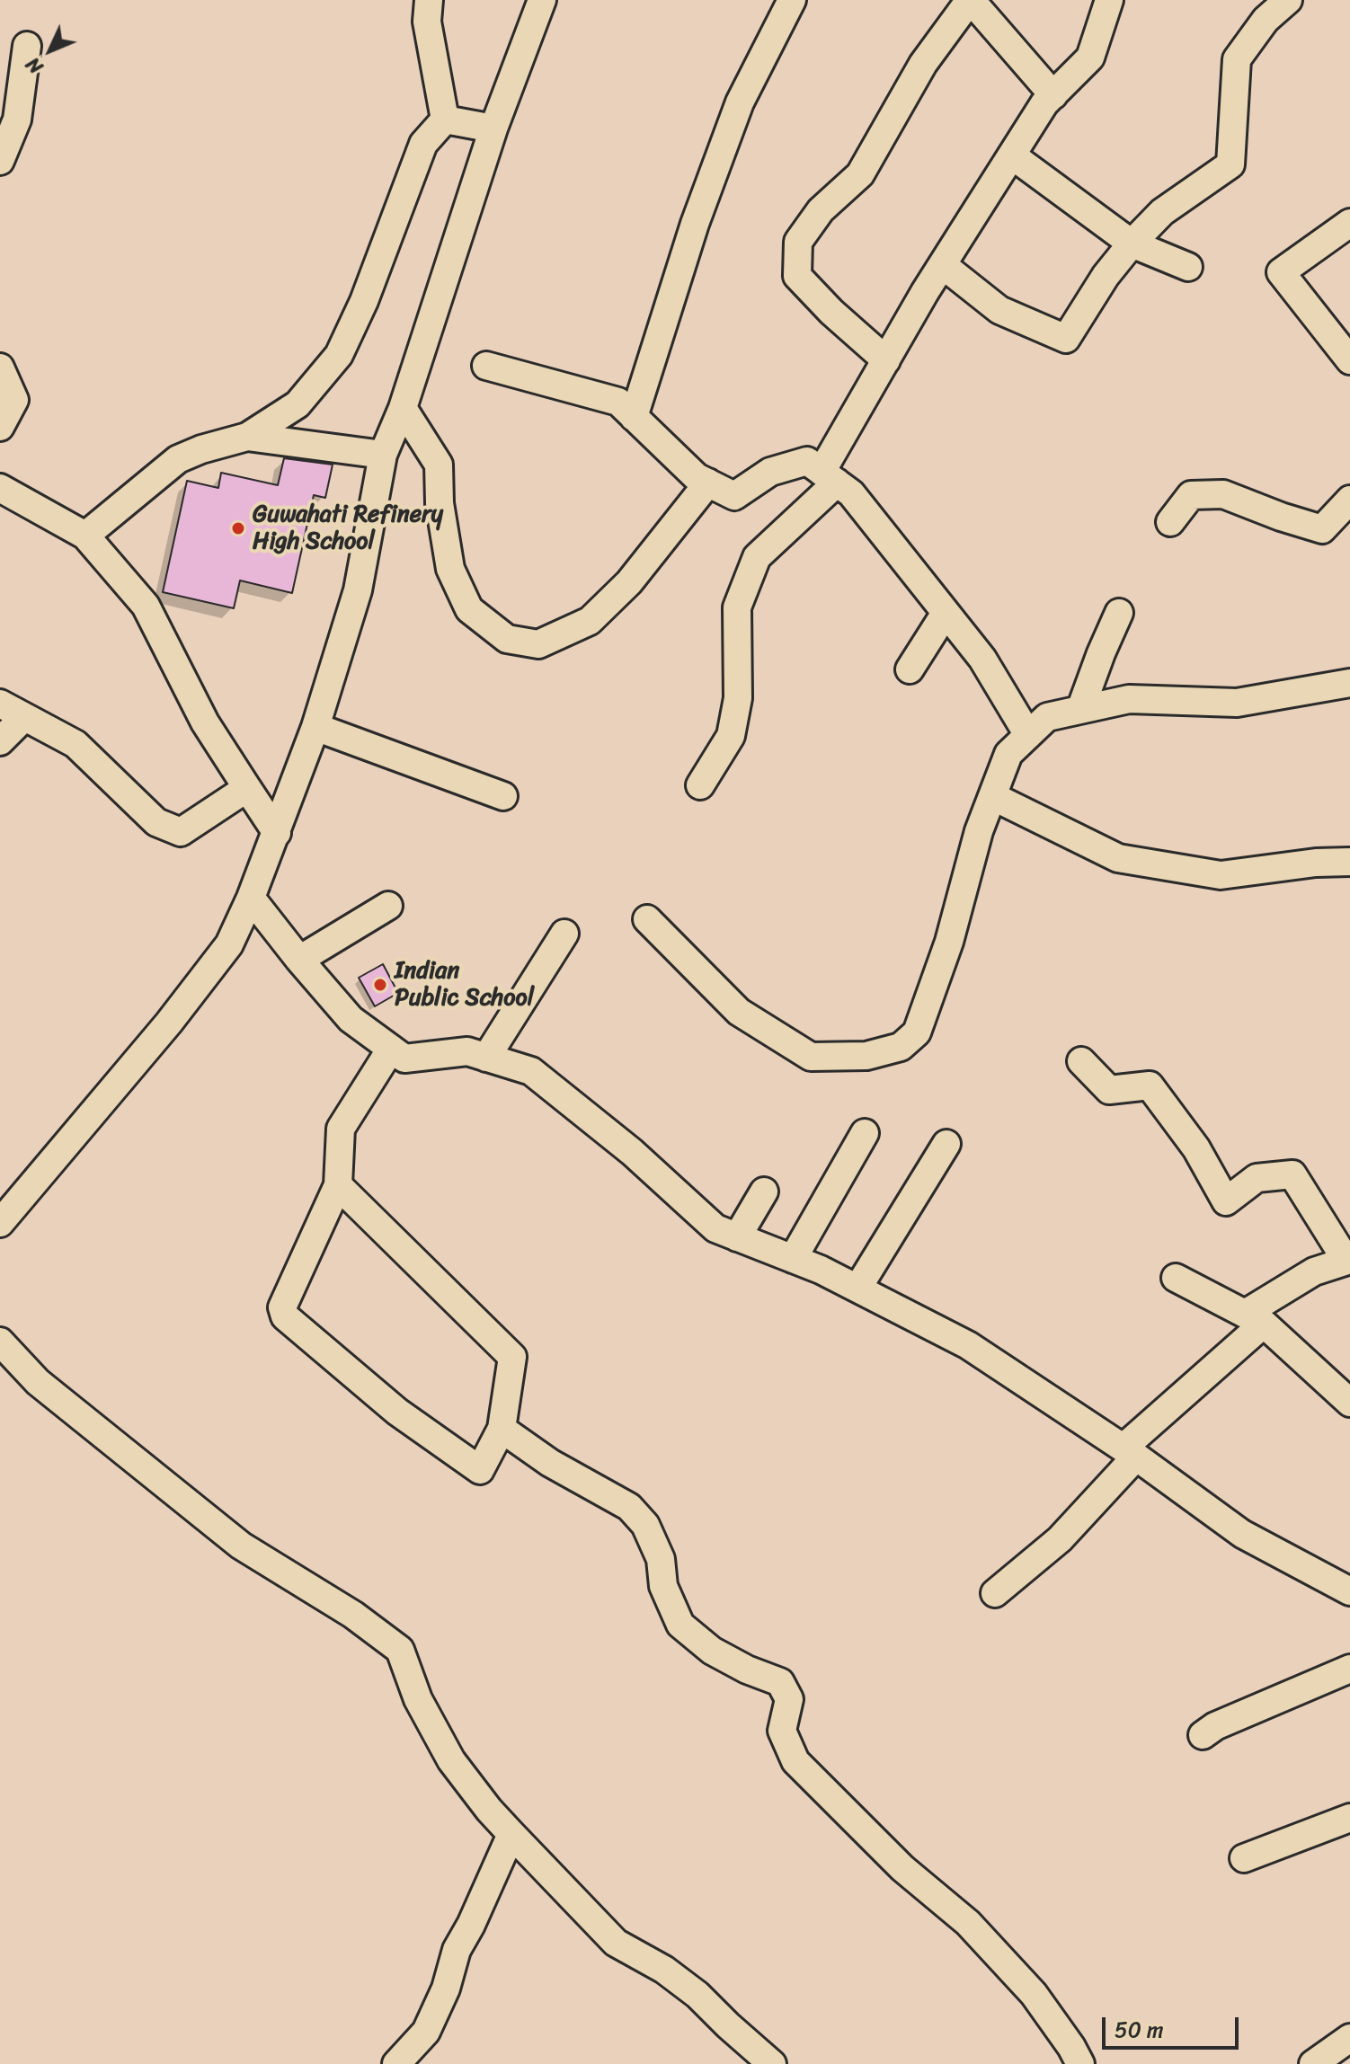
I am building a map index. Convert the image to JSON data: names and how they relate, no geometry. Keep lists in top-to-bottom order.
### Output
{
  "places": ["Guwahati Refinery High School", "Indian Public School"],
  "scale_bar": "50 m",
  "north": "bottom left"
}
